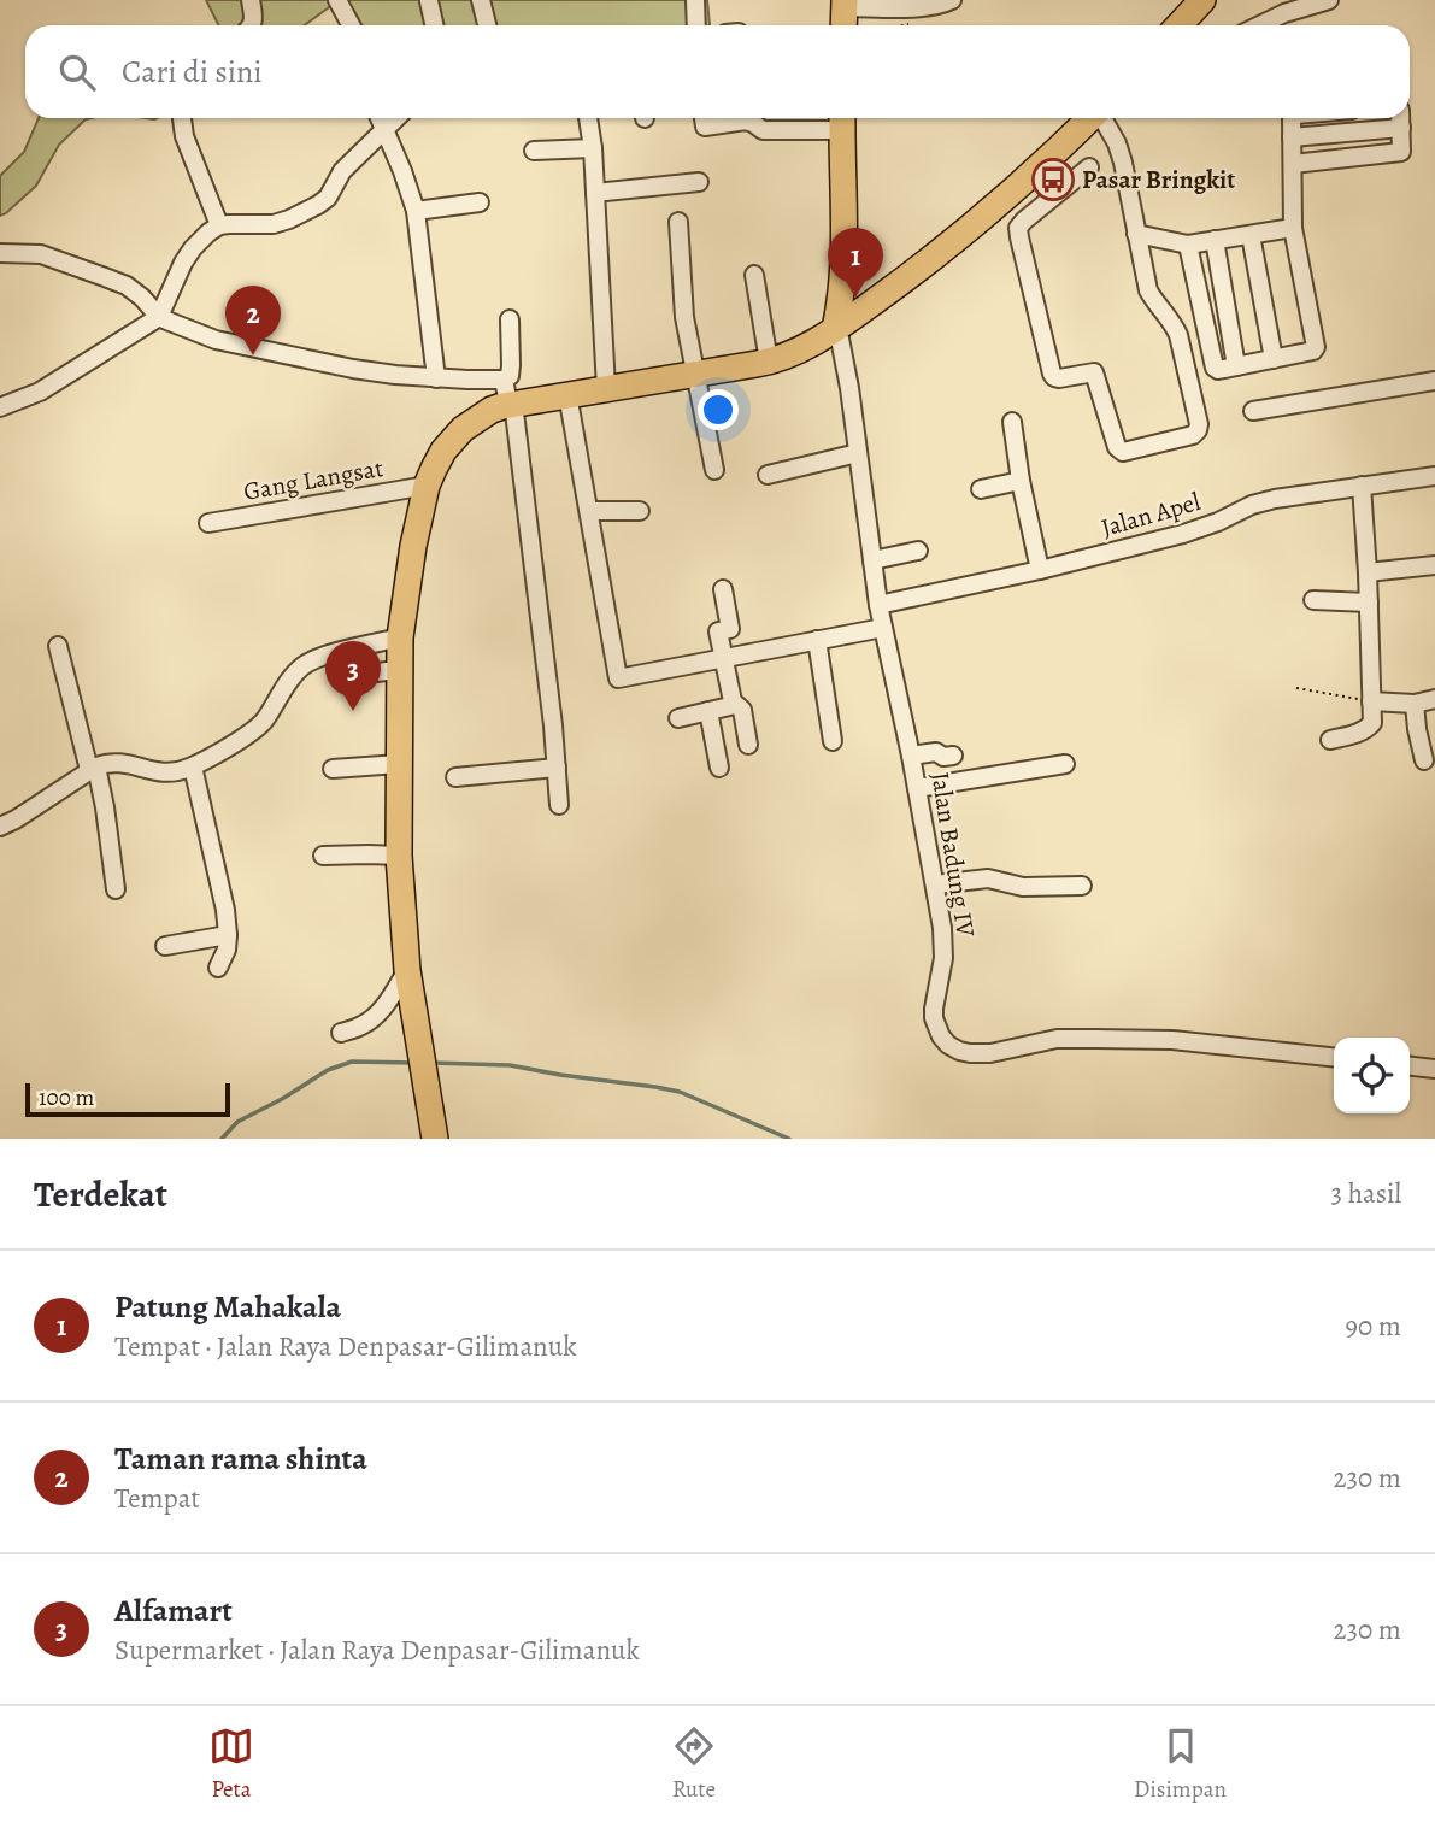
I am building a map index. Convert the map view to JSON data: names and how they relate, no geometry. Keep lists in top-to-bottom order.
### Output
{
  "streets": {
    "street": ["Gang Langsat", "Jalan Apel", "Jalan Badung IV"]
  },
  "crossings": [
    ["Jalan Apel", "Jalan Badung IV"]
  ],
  "places": {
    "bus stop": ["Pasar Bringkit"]
  },
  "scale_bar": "100 m",
  "page": {
    "search": "Cari di sini",
    "pins": ["1", "2", "3"],
    "scale": "100 m",
    "heading": ["Terdekat", "3 hasil"],
    "list": [
      {
        "mark": "1",
        "name": "Patung Mahakala",
        "note": "Tempat · Jalan Raya Denpasar-Gilimanuk",
        "value": "90 m"
      },
      {
        "mark": "2",
        "name": "Taman rama shinta",
        "note": "Tempat",
        "value": "230 m"
      },
      {
        "mark": "3",
        "name": "Alfamart",
        "note": "Supermarket · Jalan Raya Denpasar-Gilimanuk",
        "value": "230 m"
      }
    ],
    "nav": ["Peta", "Rute", "Disimpan"]
  }
}
